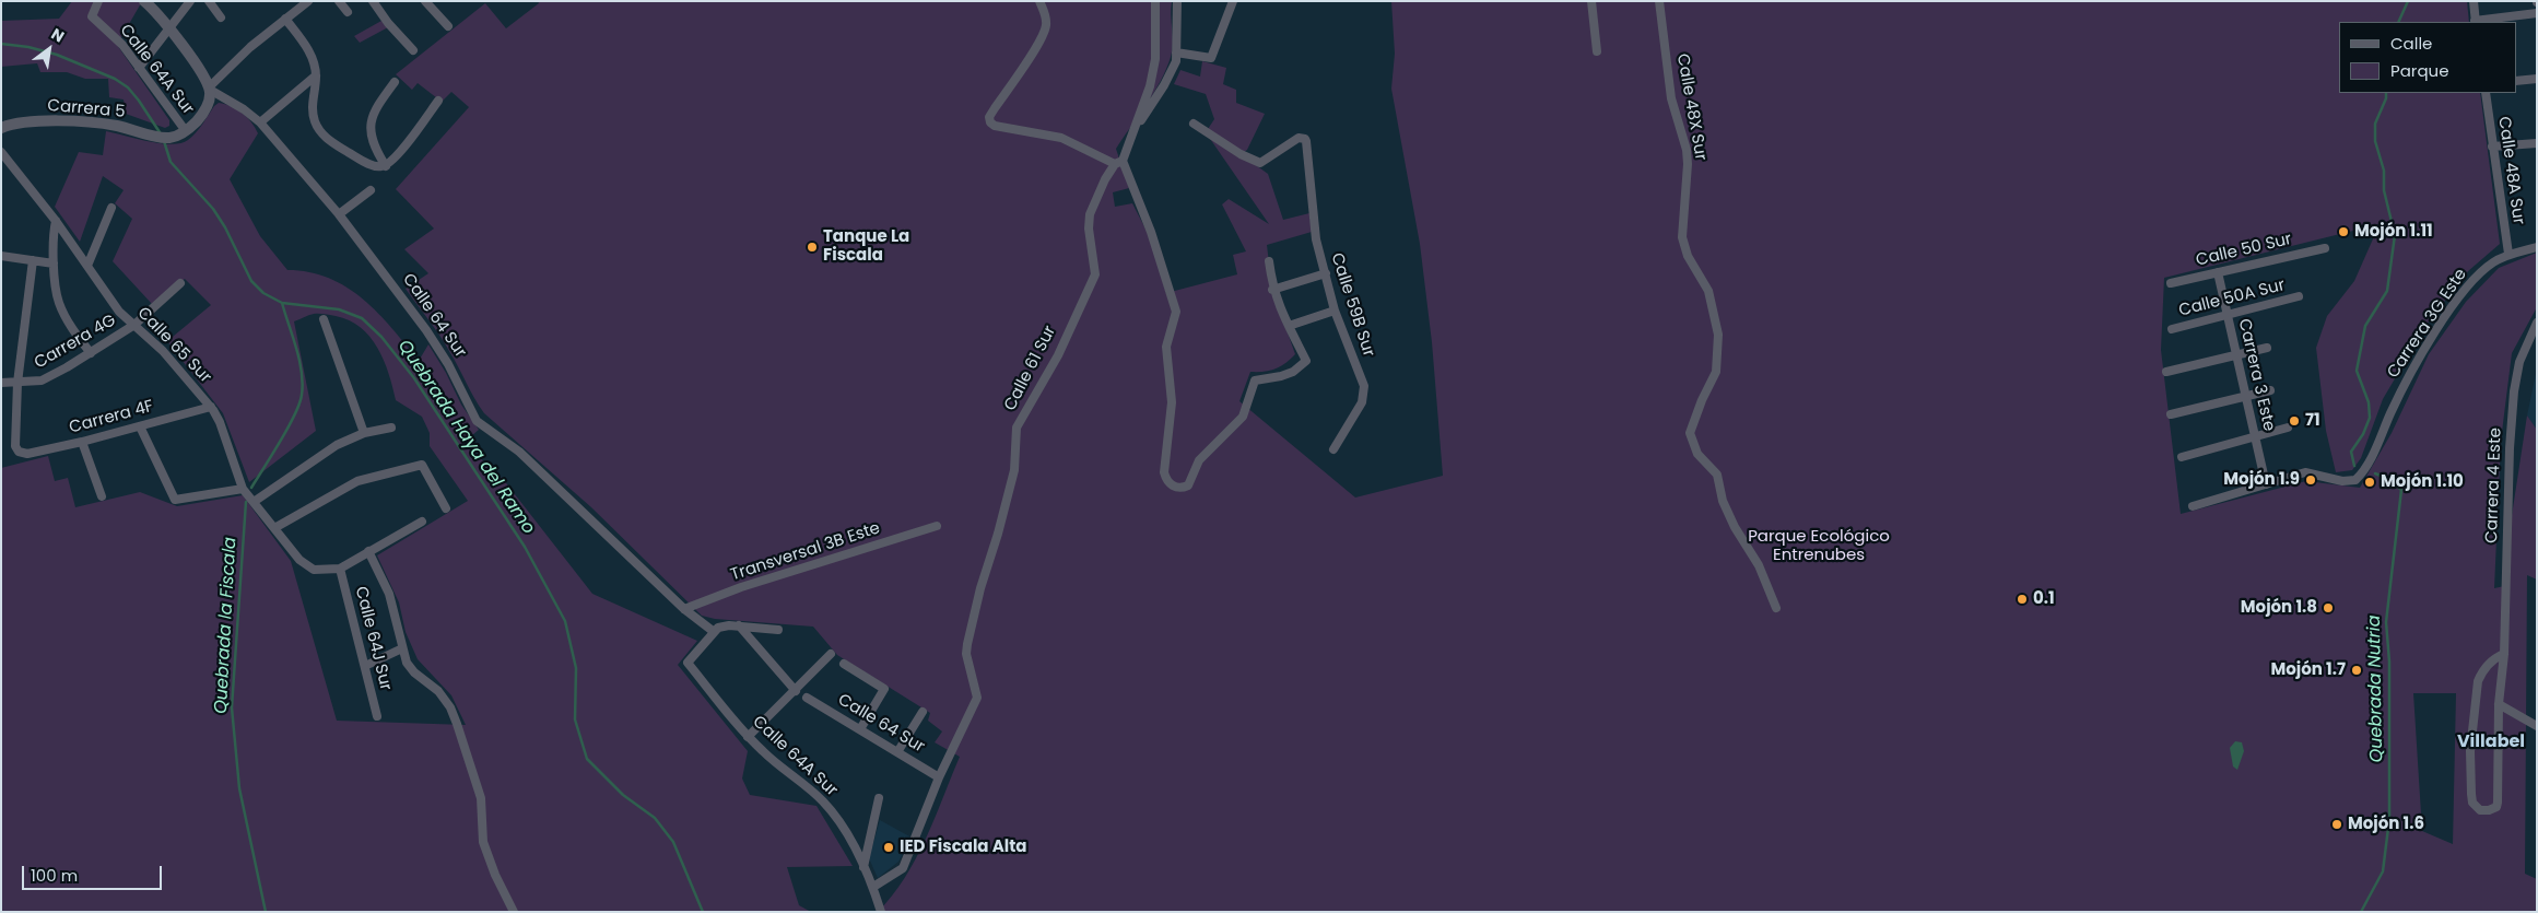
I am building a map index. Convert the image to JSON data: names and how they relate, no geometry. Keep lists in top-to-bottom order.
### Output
{
  "streets": {
    "street": [
      "Calle 64A Sur",
      "Calle 48X Sur",
      "Carrera 5",
      "Calle 48A Sur",
      "Calle 50 Sur",
      "Calle 50A Sur",
      "Calle 59B Sur",
      "Calle 64 Sur",
      "Carrera 3G Este",
      "Carrera 4G",
      "Calle 65 Sur",
      "Calle 61 Sur",
      "Carrera 3 Este",
      "Carrera 4F",
      "Carrera 4 Este",
      "Transversal 3B Este",
      "Calle 64J Sur"
    ]
  },
  "crossings": [
    ["Calle 64A Sur", "Carrera 5"],
    ["Calle 64A Sur", "Calle 64 Sur"],
    ["Calle 48A Sur", "Carrera 3G Este"],
    ["Calle 50 Sur", "Carrera 3 Este"],
    ["Calle 50A Sur", "Carrera 3 Este"],
    ["Calle 64 Sur", "Calle 61 Sur"],
    ["Calle 64 Sur", "Transversal 3B Este"],
    ["Carrera 3G Este", "Carrera 3 Este"],
    ["Carrera 4G", "Calle 65 Sur"],
    ["Carrera 4G", "Carrera 4F"],
    ["Calle 65 Sur", "Carrera 4F"],
    ["Calle 65 Sur", "Calle 64J Sur"]
  ],
  "districts": ["Villabel"],
  "water": ["Quebrada Haya del Ramo", "Quebrada la Fiscala", "Quebrada Nutria"],
  "parks": ["Parque Ecológico Entrenubes"],
  "places": [
    "Mojón 1.11",
    "Tanque La Fiscala",
    "71",
    "Mojón 1.9",
    "Mojón 1.10",
    "0.1",
    "Mojón 1.8",
    "Mojón 1.7",
    "Mojón 1.6",
    "IED Fiscala Alta"
  ],
  "legend": ["Calle", "Parque"],
  "scale_bar": "100 m",
  "north": "top right"
}
